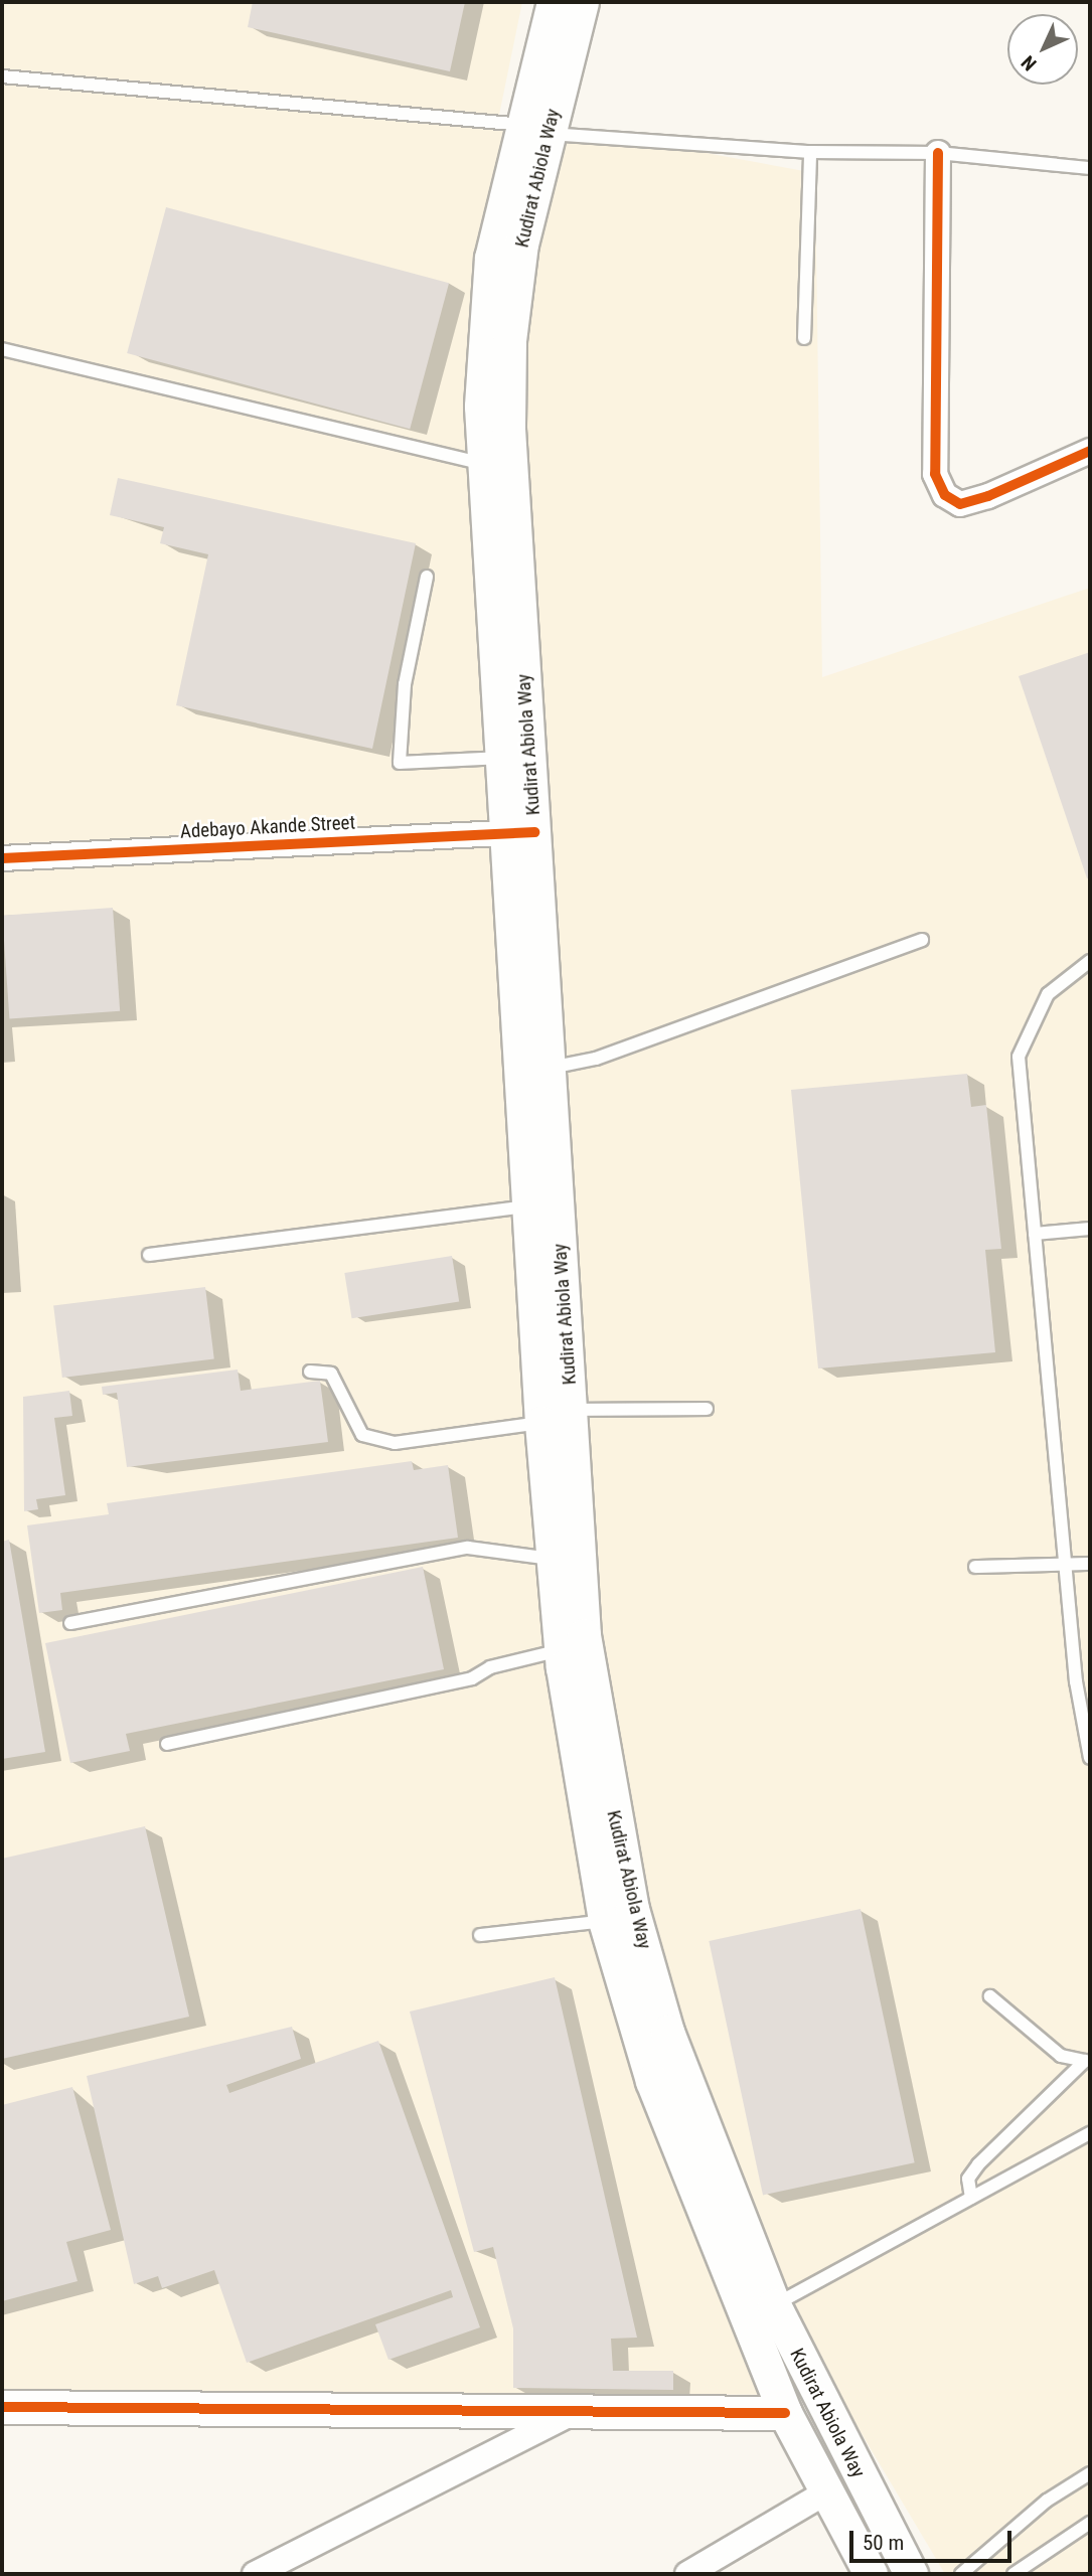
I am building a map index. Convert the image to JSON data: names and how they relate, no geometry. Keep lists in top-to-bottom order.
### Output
{
  "streets": {
    "main road": ["Kudirat Abiola Way"],
    "street": ["Adebayo Akande Street"]
  },
  "crossings": [
    ["Kudirat Abiola Way", "Adebayo Akande Street"]
  ],
  "scale_bar": "50 m",
  "north": "bottom left"
}
